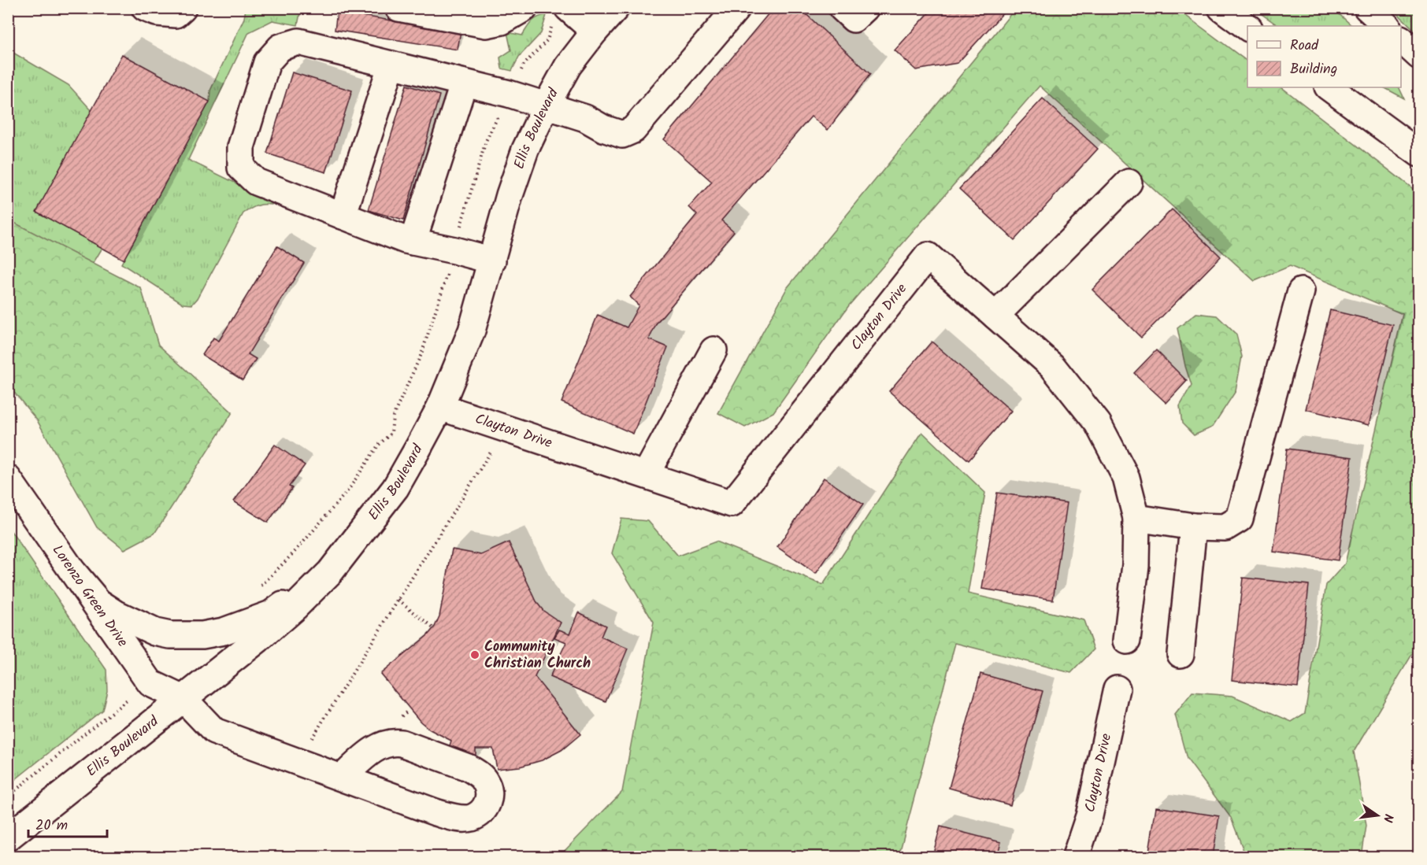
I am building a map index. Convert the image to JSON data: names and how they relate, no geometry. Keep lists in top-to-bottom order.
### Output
{
  "streets": {
    "main road": ["Ellis Boulevard", "Clayton Drive", "Lorenzo Green Drive"]
  },
  "crossings": [
    ["Ellis Boulevard", "Clayton Drive"],
    ["Ellis Boulevard", "Lorenzo Green Drive"]
  ],
  "places": ["Community Christian Church"],
  "legend": ["Road", "Building"],
  "scale_bar": "20 m",
  "north": "right"
}
